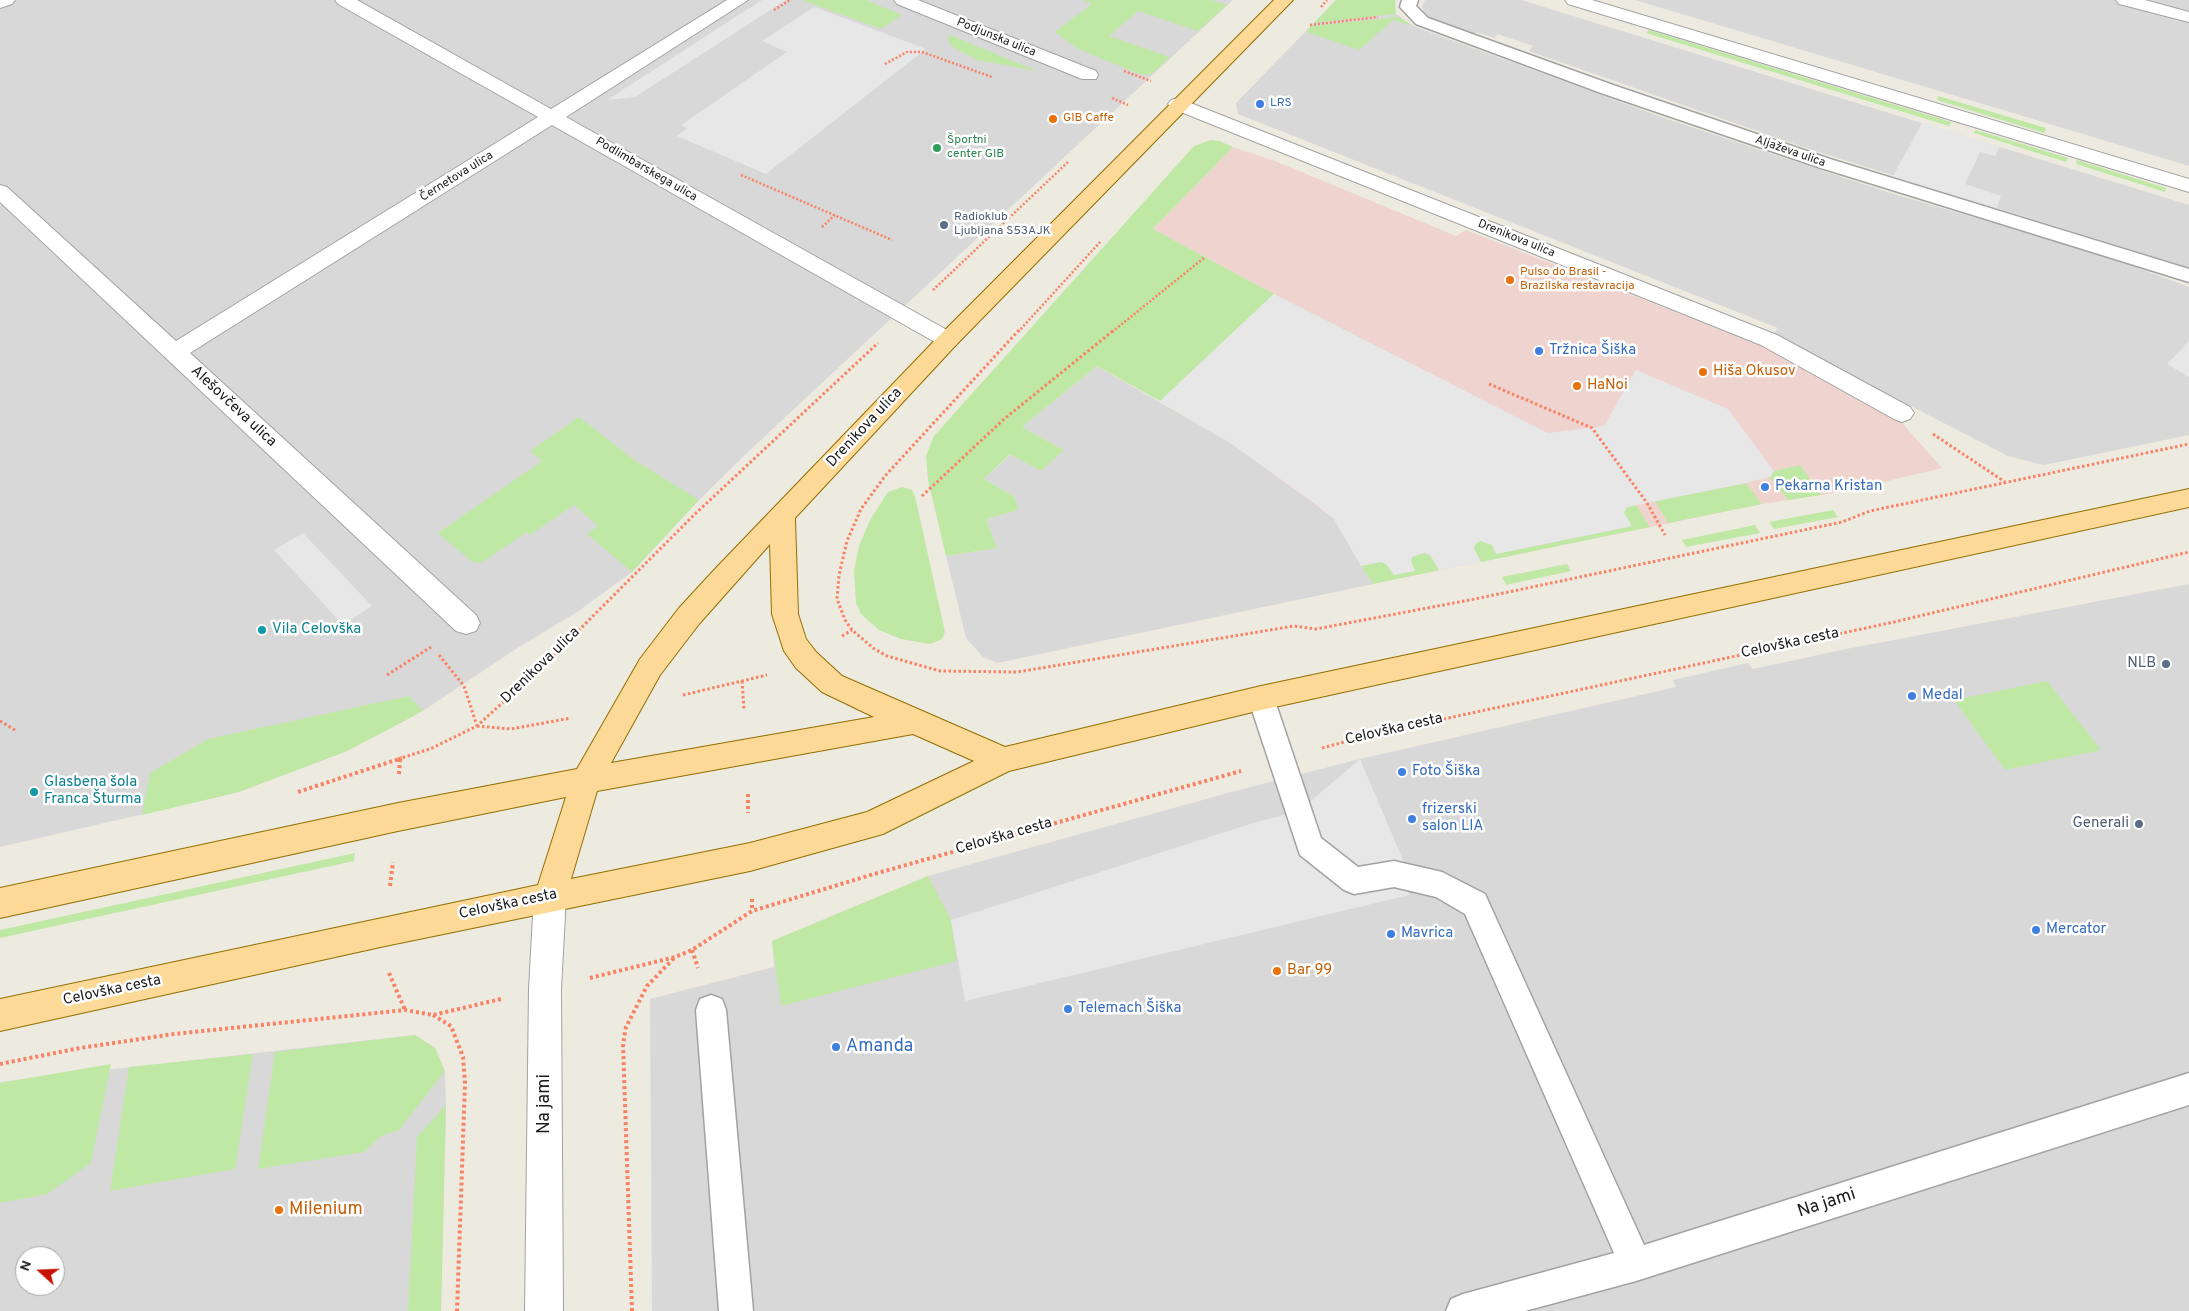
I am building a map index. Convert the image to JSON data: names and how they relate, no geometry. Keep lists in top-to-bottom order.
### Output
{
  "streets": {
    "main road": ["Drenikova ulica", "Celovška cesta"],
    "street": [
      "Podjunska ulica",
      "Podlimbarskega ulica",
      "Černetova ulica",
      "Alešovčeva ulica",
      "Na jami"
    ],
    "lane": ["Aljaževa ulica"]
  },
  "crossings": [
    ["Podlimbarskega ulica", "Černetova ulica"],
    ["Podlimbarskega ulica", "Drenikova ulica"],
    ["Černetova ulica", "Alešovčeva ulica"],
    ["Drenikova ulica", "Celovška cesta"],
    ["Drenikova ulica", "Na jami"],
    ["Celovška cesta", "Na jami"]
  ],
  "places": [
    "LRS",
    "GIB Caffe",
    "Športni center GIB",
    "Radioklub Ljubljana S53AJK",
    "Pulso do Brasil - Brazilska restavracija",
    "Tržnica Šiška",
    "Hiša Okusov",
    "HaNoi",
    "Pekarna Kristan",
    "Vila Celovška",
    "NLB",
    "Medal",
    "Foto Šiška",
    "Glasbena šola Franca Šturma",
    "frizerski salon LIA",
    "Generali",
    "Mercator",
    "Mavrica",
    "Bar 99",
    "Telemach Šiška",
    "Amanda",
    "Milenium"
  ],
  "north": "left"
}
